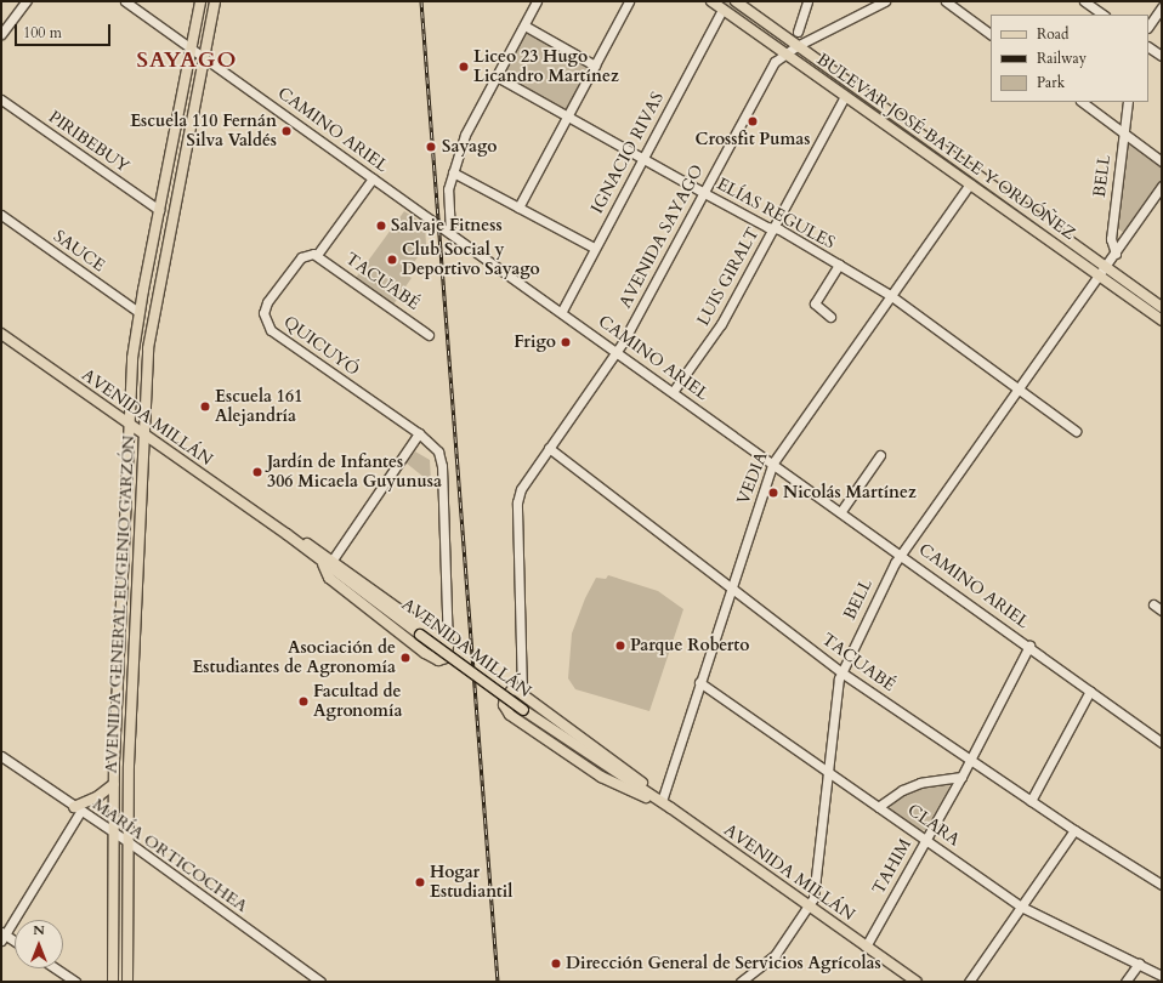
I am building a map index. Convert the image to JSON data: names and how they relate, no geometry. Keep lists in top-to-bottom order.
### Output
{
  "streets": {
    "main road": ["BULEVAR JOSÉ BATLLE Y ORDÓÑEZ", "AVENIDA MILLÁN", "AVENIDA GENERAL EUGENIO GARZÓN"],
    "street": [
      "CAMINO ARIEL",
      "PIRIBEBUY",
      "IGNACIO RIVAS",
      "BELL",
      "ELÍAS REGULES",
      "AVENIDA SAYAGO",
      "SAUCE",
      "LUIS GIRALT",
      "TACUABÉ",
      "QUICUYÓ",
      "VEDIA",
      "CLARA",
      "MARÍA ORTICOCHEA",
      "TAHIM"
    ]
  },
  "crossings": [
    ["CAMINO ARIEL", "IGNACIO RIVAS"],
    ["CAMINO ARIEL", "BELL"],
    ["CAMINO ARIEL", "AVENIDA SAYAGO"],
    ["CAMINO ARIEL", "LUIS GIRALT"],
    ["CAMINO ARIEL", "QUICUYÓ"],
    ["CAMINO ARIEL", "VEDIA"],
    ["CAMINO ARIEL", "AVENIDA GENERAL EUGENIO GARZÓN"],
    ["CAMINO ARIEL", "TAHIM"],
    ["PIRIBEBUY", "AVENIDA GENERAL EUGENIO GARZÓN"],
    ["BULEVAR JOSÉ BATLLE Y ORDÓÑEZ", "IGNACIO RIVAS"],
    ["BULEVAR JOSÉ BATLLE Y ORDÓÑEZ", "BELL"],
    ["BULEVAR JOSÉ BATLLE Y ORDÓÑEZ", "AVENIDA SAYAGO"],
    ["BULEVAR JOSÉ BATLLE Y ORDÓÑEZ", "LUIS GIRALT"],
    ["BULEVAR JOSÉ BATLLE Y ORDÓÑEZ", "VEDIA"],
    ["IGNACIO RIVAS", "ELÍAS REGULES"],
    ["BELL", "ELÍAS REGULES"],
    ["BELL", "TACUABÉ"],
    ["BELL", "AVENIDA MILLÁN"],
    ["BELL", "CLARA"],
    ["ELÍAS REGULES", "AVENIDA SAYAGO"],
    ["ELÍAS REGULES", "LUIS GIRALT"],
    ["ELÍAS REGULES", "VEDIA"],
    ["AVENIDA SAYAGO", "TACUABÉ"],
    ["SAUCE", "AVENIDA GENERAL EUGENIO GARZÓN"],
    ["TACUABÉ", "QUICUYÓ"],
    ["TACUABÉ", "VEDIA"],
    ["TACUABÉ", "TAHIM"],
    ["AVENIDA MILLÁN", "VEDIA"],
    ["AVENIDA MILLÁN", "AVENIDA GENERAL EUGENIO GARZÓN"],
    ["AVENIDA MILLÁN", "TAHIM"],
    ["VEDIA", "CLARA"],
    ["AVENIDA GENERAL EUGENIO GARZÓN", "MARÍA ORTICOCHEA"],
    ["CLARA", "TAHIM"]
  ],
  "districts": ["SAYAGO"],
  "places": [
    "Liceo 23 Hugo Licandro Martínez",
    "Crossfit Pumas",
    "Escuela 110 Fernán Silva Valdés",
    "Sayago",
    "Salvaje Fitness",
    "Club Social y Deportivo Sayago",
    "Frigo",
    "Escuela 161 Alejandría",
    "Jardín de Infantes 306 Micaela Guyunusa",
    "Nicolás Martínez",
    "Parque Roberto",
    "Asociación de Estudiantes de Agronomía",
    "Facultad de Agronomía",
    "Hogar Estudiantil",
    "Dirección General de Servicios Agrícolas"
  ],
  "legend": ["Road", "Railway", "Park"],
  "scale_bar": "100 m",
  "north": "top"
}
